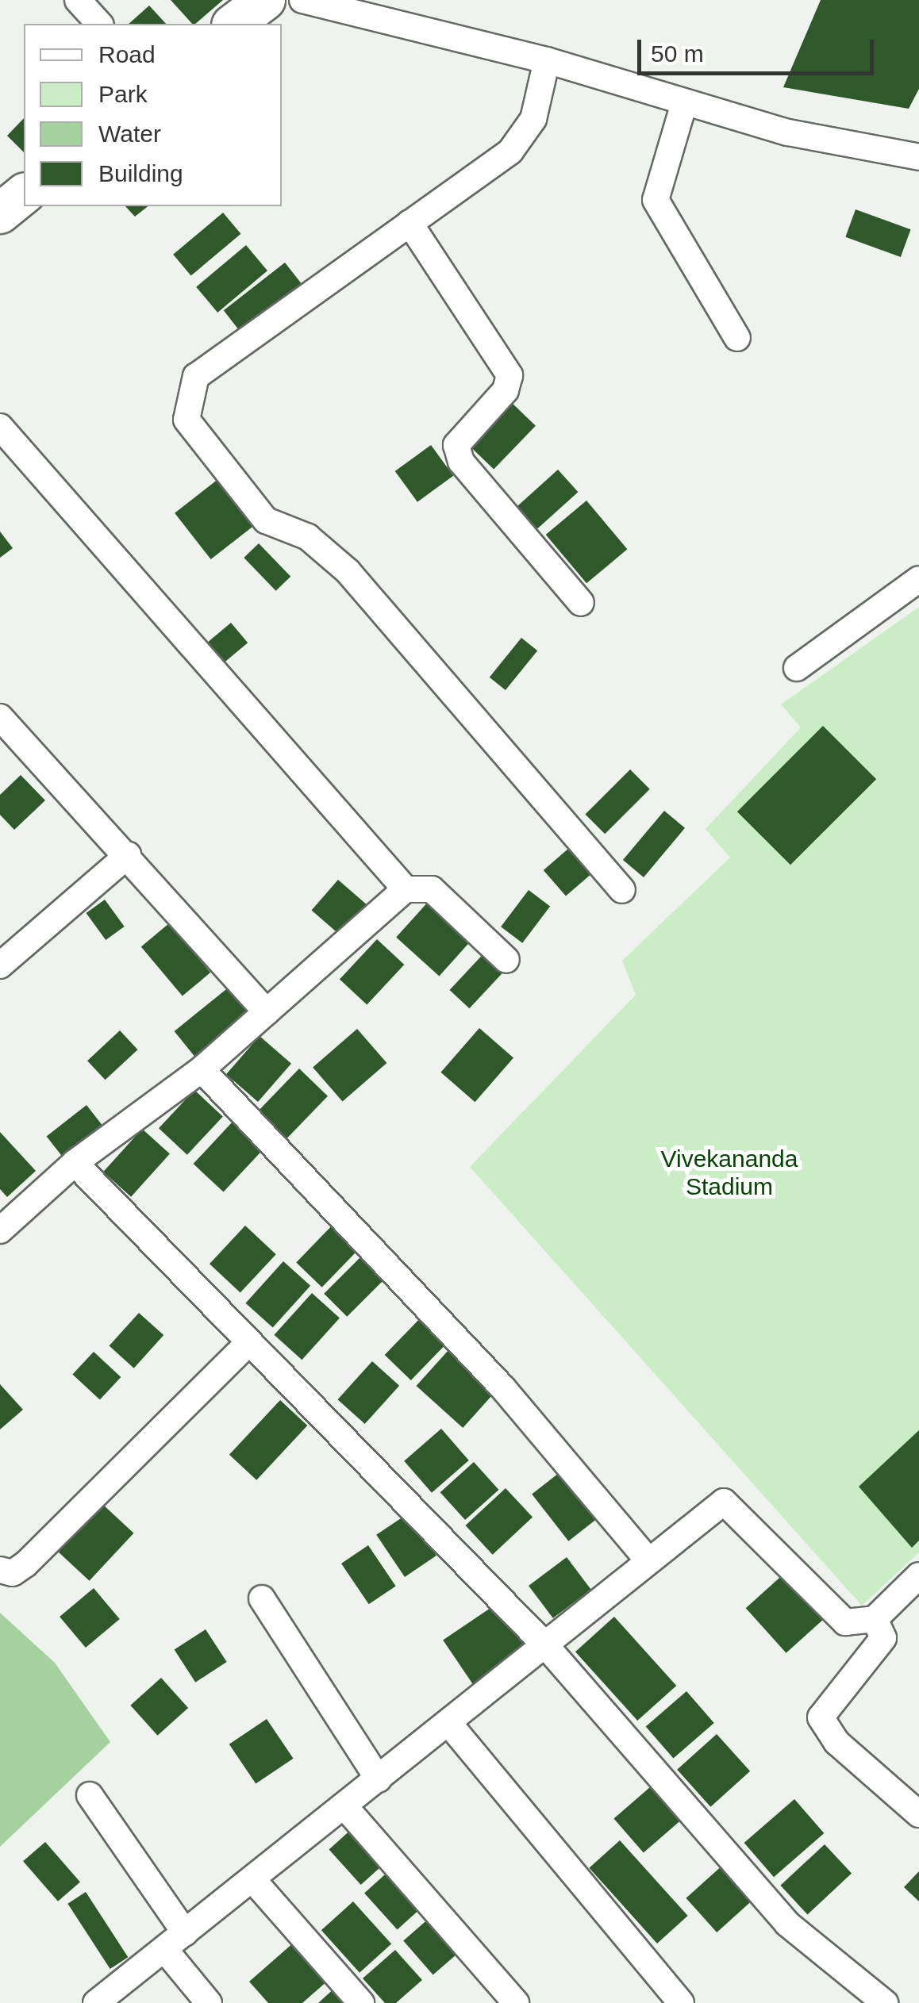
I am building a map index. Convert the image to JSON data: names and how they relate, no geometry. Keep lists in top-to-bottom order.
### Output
{
  "parks": ["Vivekananda Stadium"],
  "legend": [
    "Road",
    "Park",
    "Water",
    "Building"
  ],
  "scale_bar": "50 m"
}
